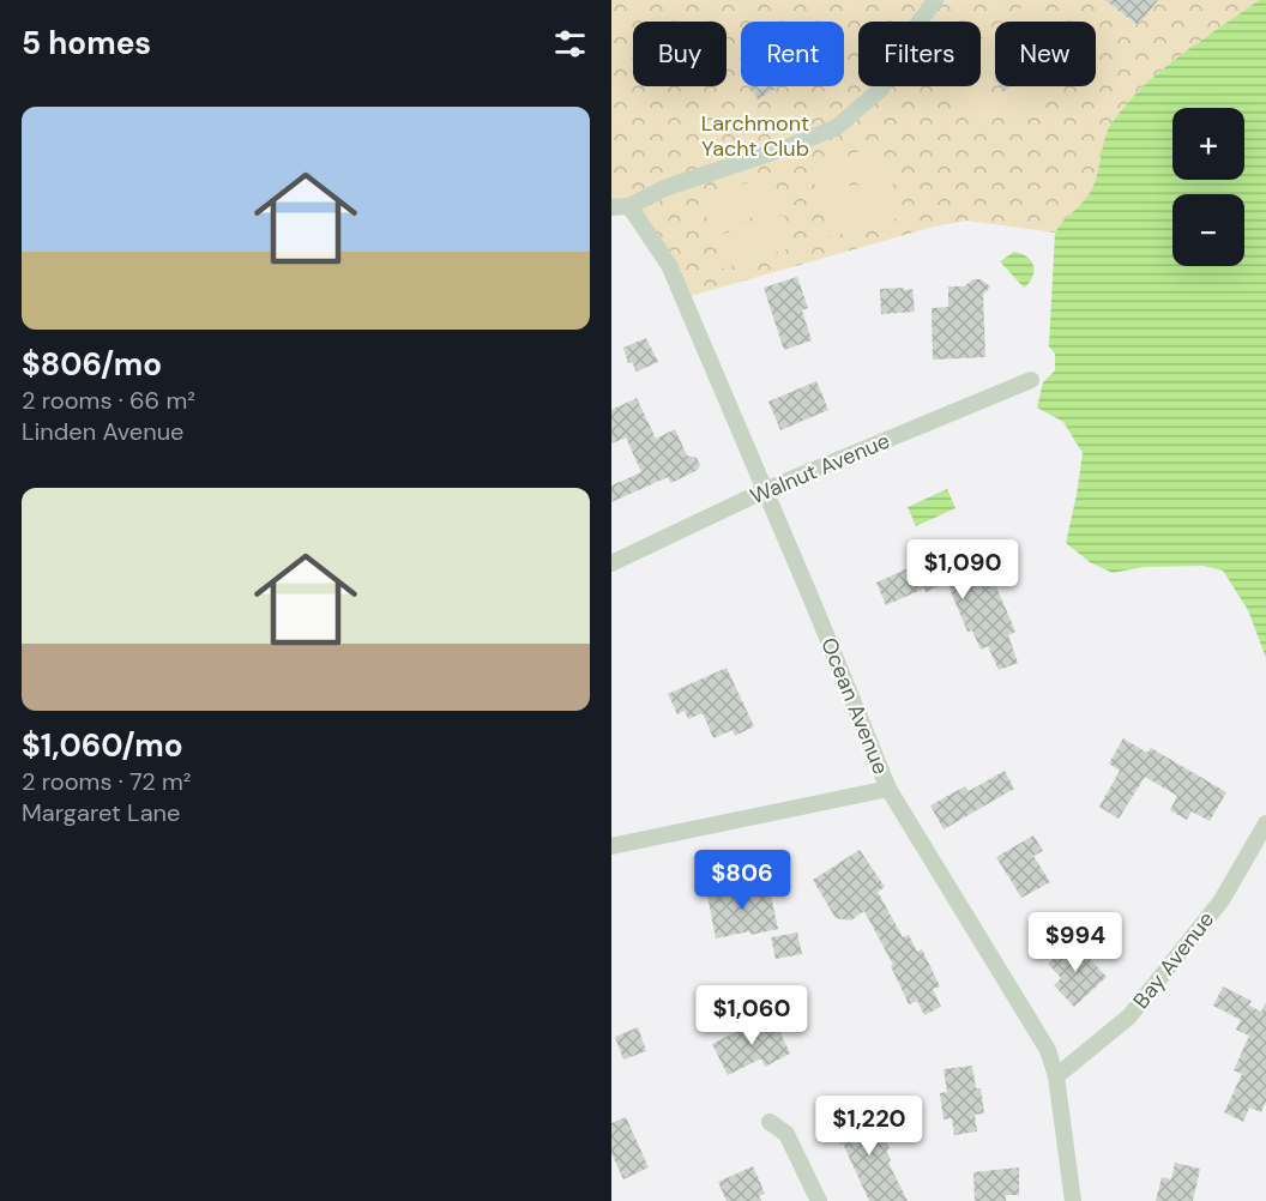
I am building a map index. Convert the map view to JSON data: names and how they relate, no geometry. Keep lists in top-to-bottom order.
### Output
{
  "streets": {
    "street": ["Walnut Avenue", "Ocean Avenue", "Bay Avenue"]
  },
  "crossings": [
    ["Walnut Avenue", "Ocean Avenue"],
    ["Ocean Avenue", "Bay Avenue"]
  ],
  "parks": ["Larchmont Yacht Club"],
  "page": {
    "heading": "5 homes",
    "chip": [
      "Buy",
      "Rent",
      "Filters",
      "New"
    ],
    "list": [
      {
        "name": "$806/mo",
        "note": "2 rooms · 66 m² · Linden Avenue"
      },
      {
        "name": "$1,060/mo",
        "note": "2 rooms · 72 m² · Margaret Lane"
      }
    ],
    "map_buttons": ["+", "−"],
    "price": [
      "$1,090",
      "$806",
      "$994",
      "$1,060",
      "$1,220"
    ]
  }
}
